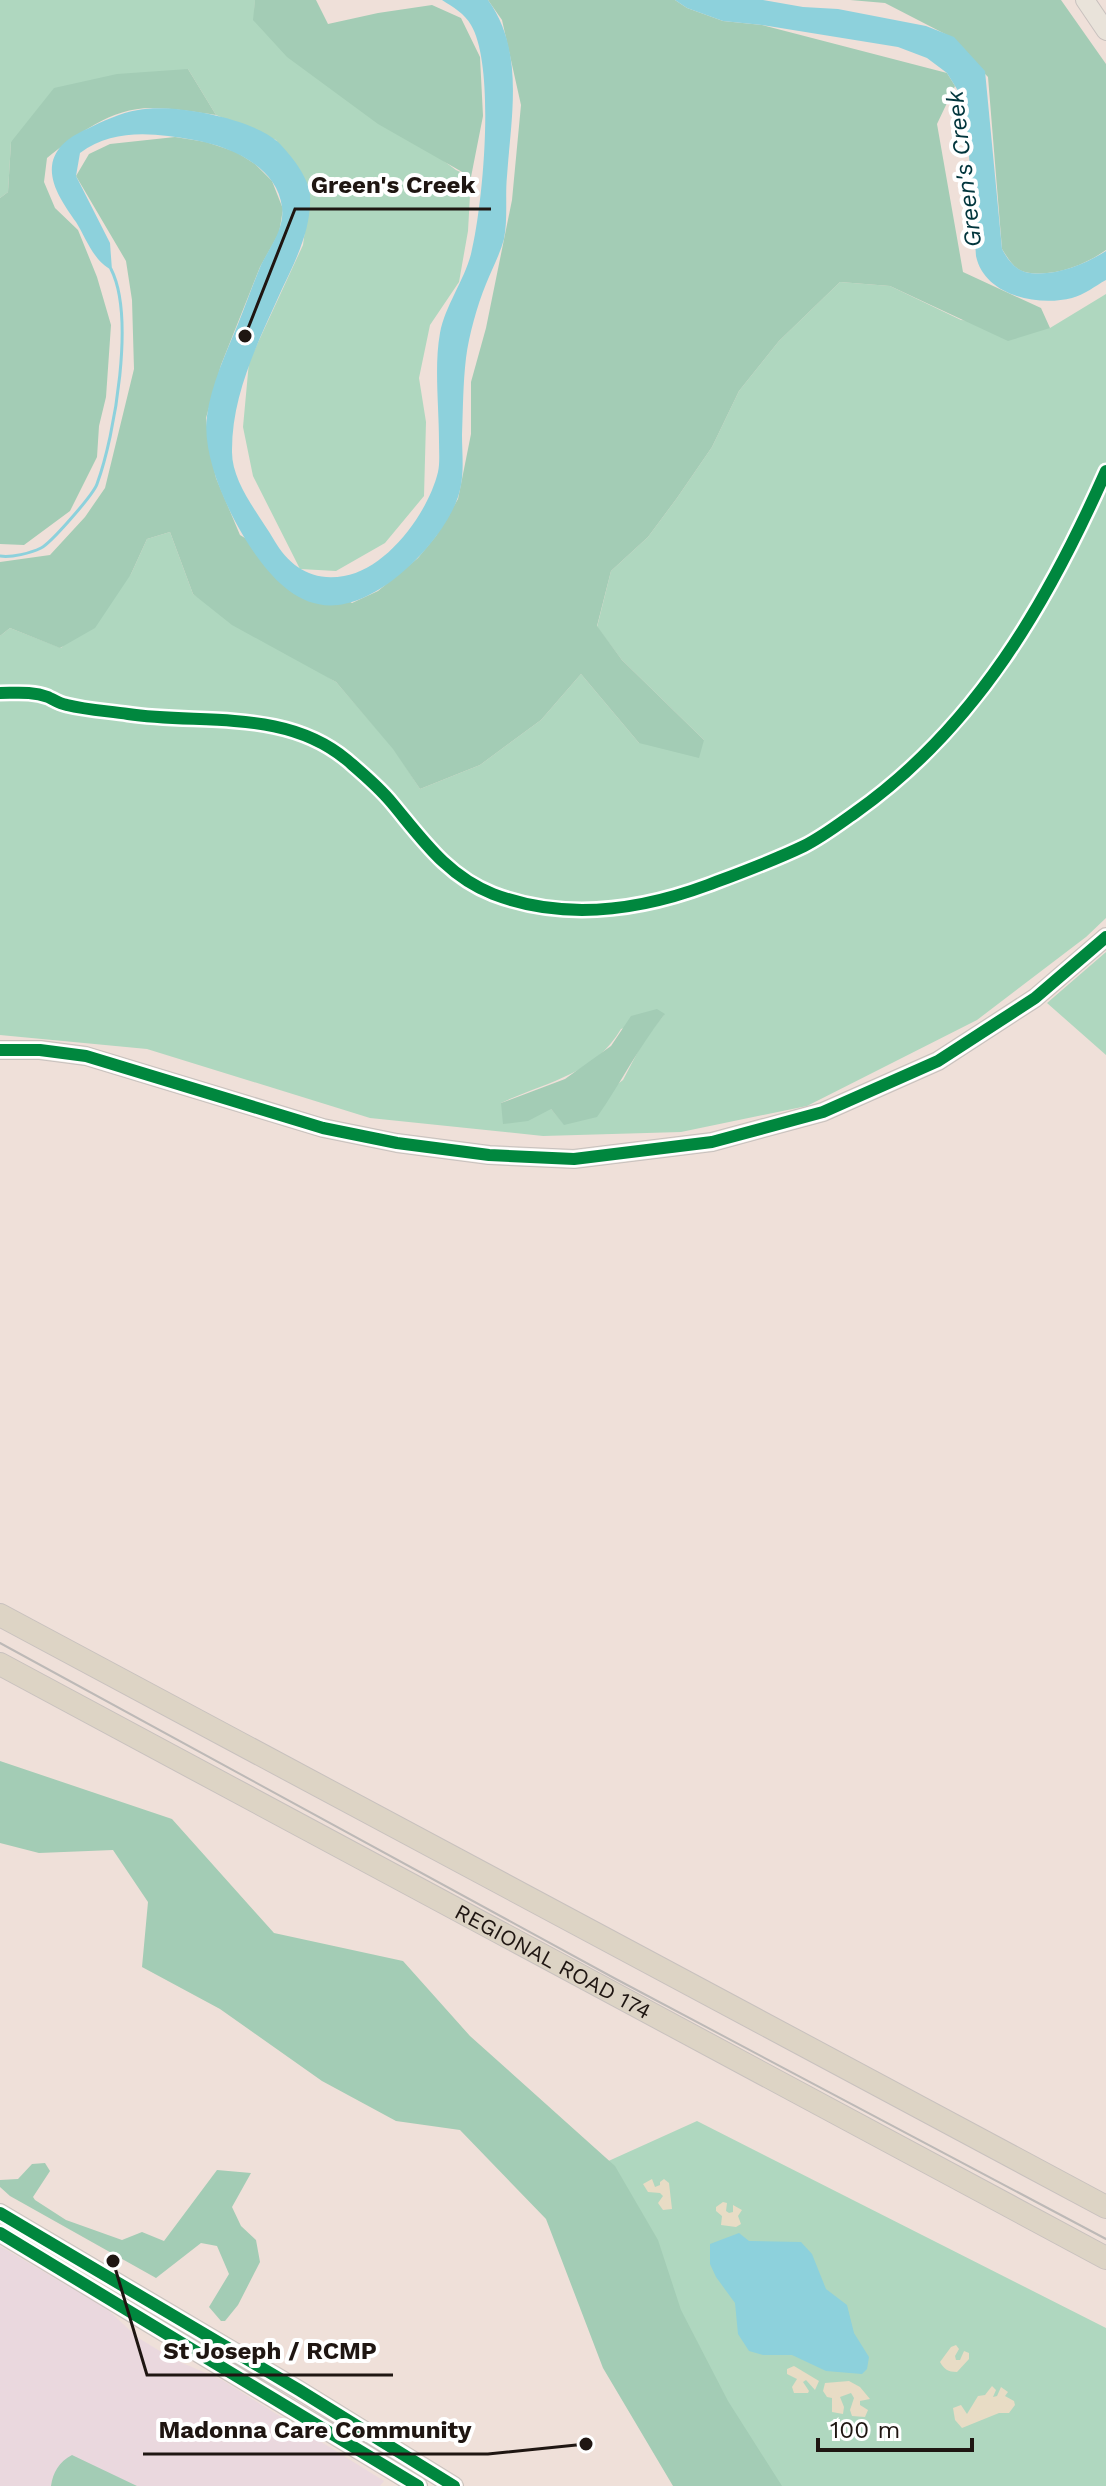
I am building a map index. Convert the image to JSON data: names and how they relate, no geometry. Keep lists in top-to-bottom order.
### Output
{
  "streets": {
    "highway": ["REGIONAL ROAD 174"]
  },
  "water": ["Green's Creek"],
  "places": ["Green's Creek", "St Joseph / RCMP", "Madonna Care Community"],
  "scale_bar": "100 m"
}
